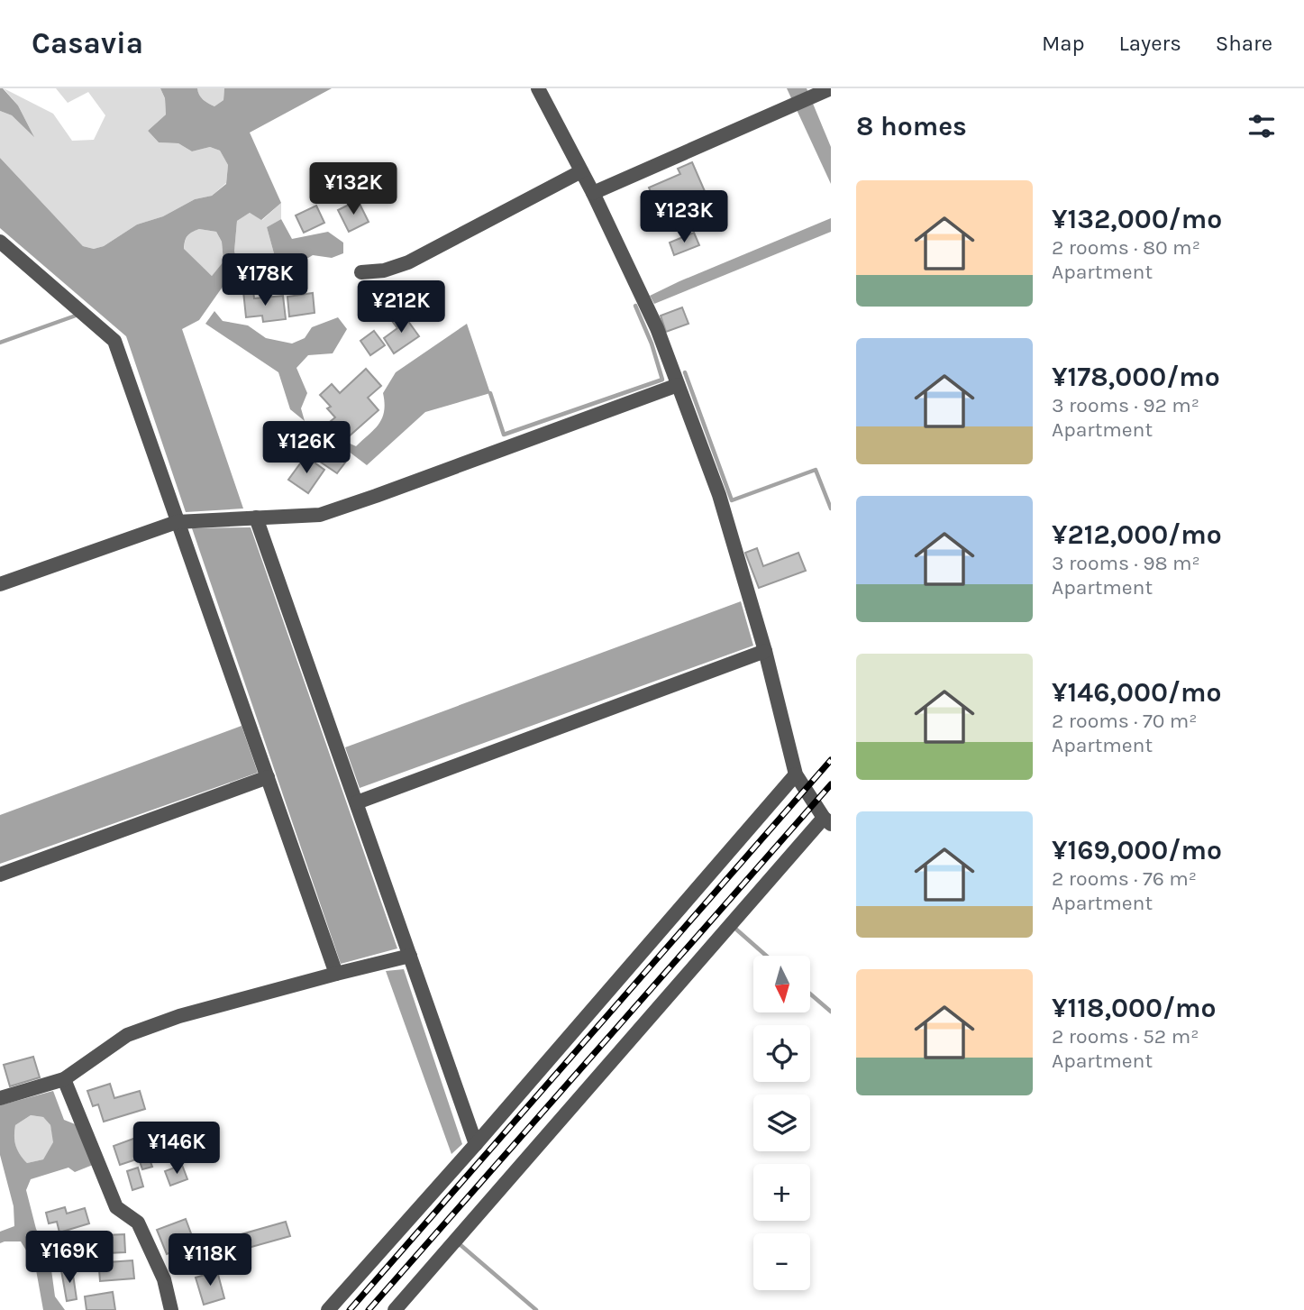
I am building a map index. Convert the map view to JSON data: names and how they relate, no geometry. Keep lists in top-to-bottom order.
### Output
{
  "north": "bottom",
  "page": {
    "header": "Casavia",
    "nav": ["Map", "Layers", "Share"],
    "heading": "8 homes",
    "price": [
      "¥132K",
      "¥123K",
      "¥178K",
      "¥212K",
      "¥126K",
      "¥146K",
      "¥169K",
      "¥118K"
    ],
    "list": [
      {
        "name": "¥132,000/mo",
        "note": "2 rooms · 80 m² · Apartment"
      },
      {
        "name": "¥178,000/mo",
        "note": "3 rooms · 92 m² · Apartment"
      },
      {
        "name": "¥212,000/mo",
        "note": "3 rooms · 98 m² · Apartment"
      },
      {
        "name": "¥146,000/mo",
        "note": "2 rooms · 70 m² · Apartment"
      },
      {
        "name": "¥169,000/mo",
        "note": "2 rooms · 76 m² · Apartment"
      },
      {
        "name": "¥118,000/mo",
        "note": "2 rooms · 52 m² · Apartment"
      }
    ],
    "map_buttons": ["+", "−"]
  }
}
